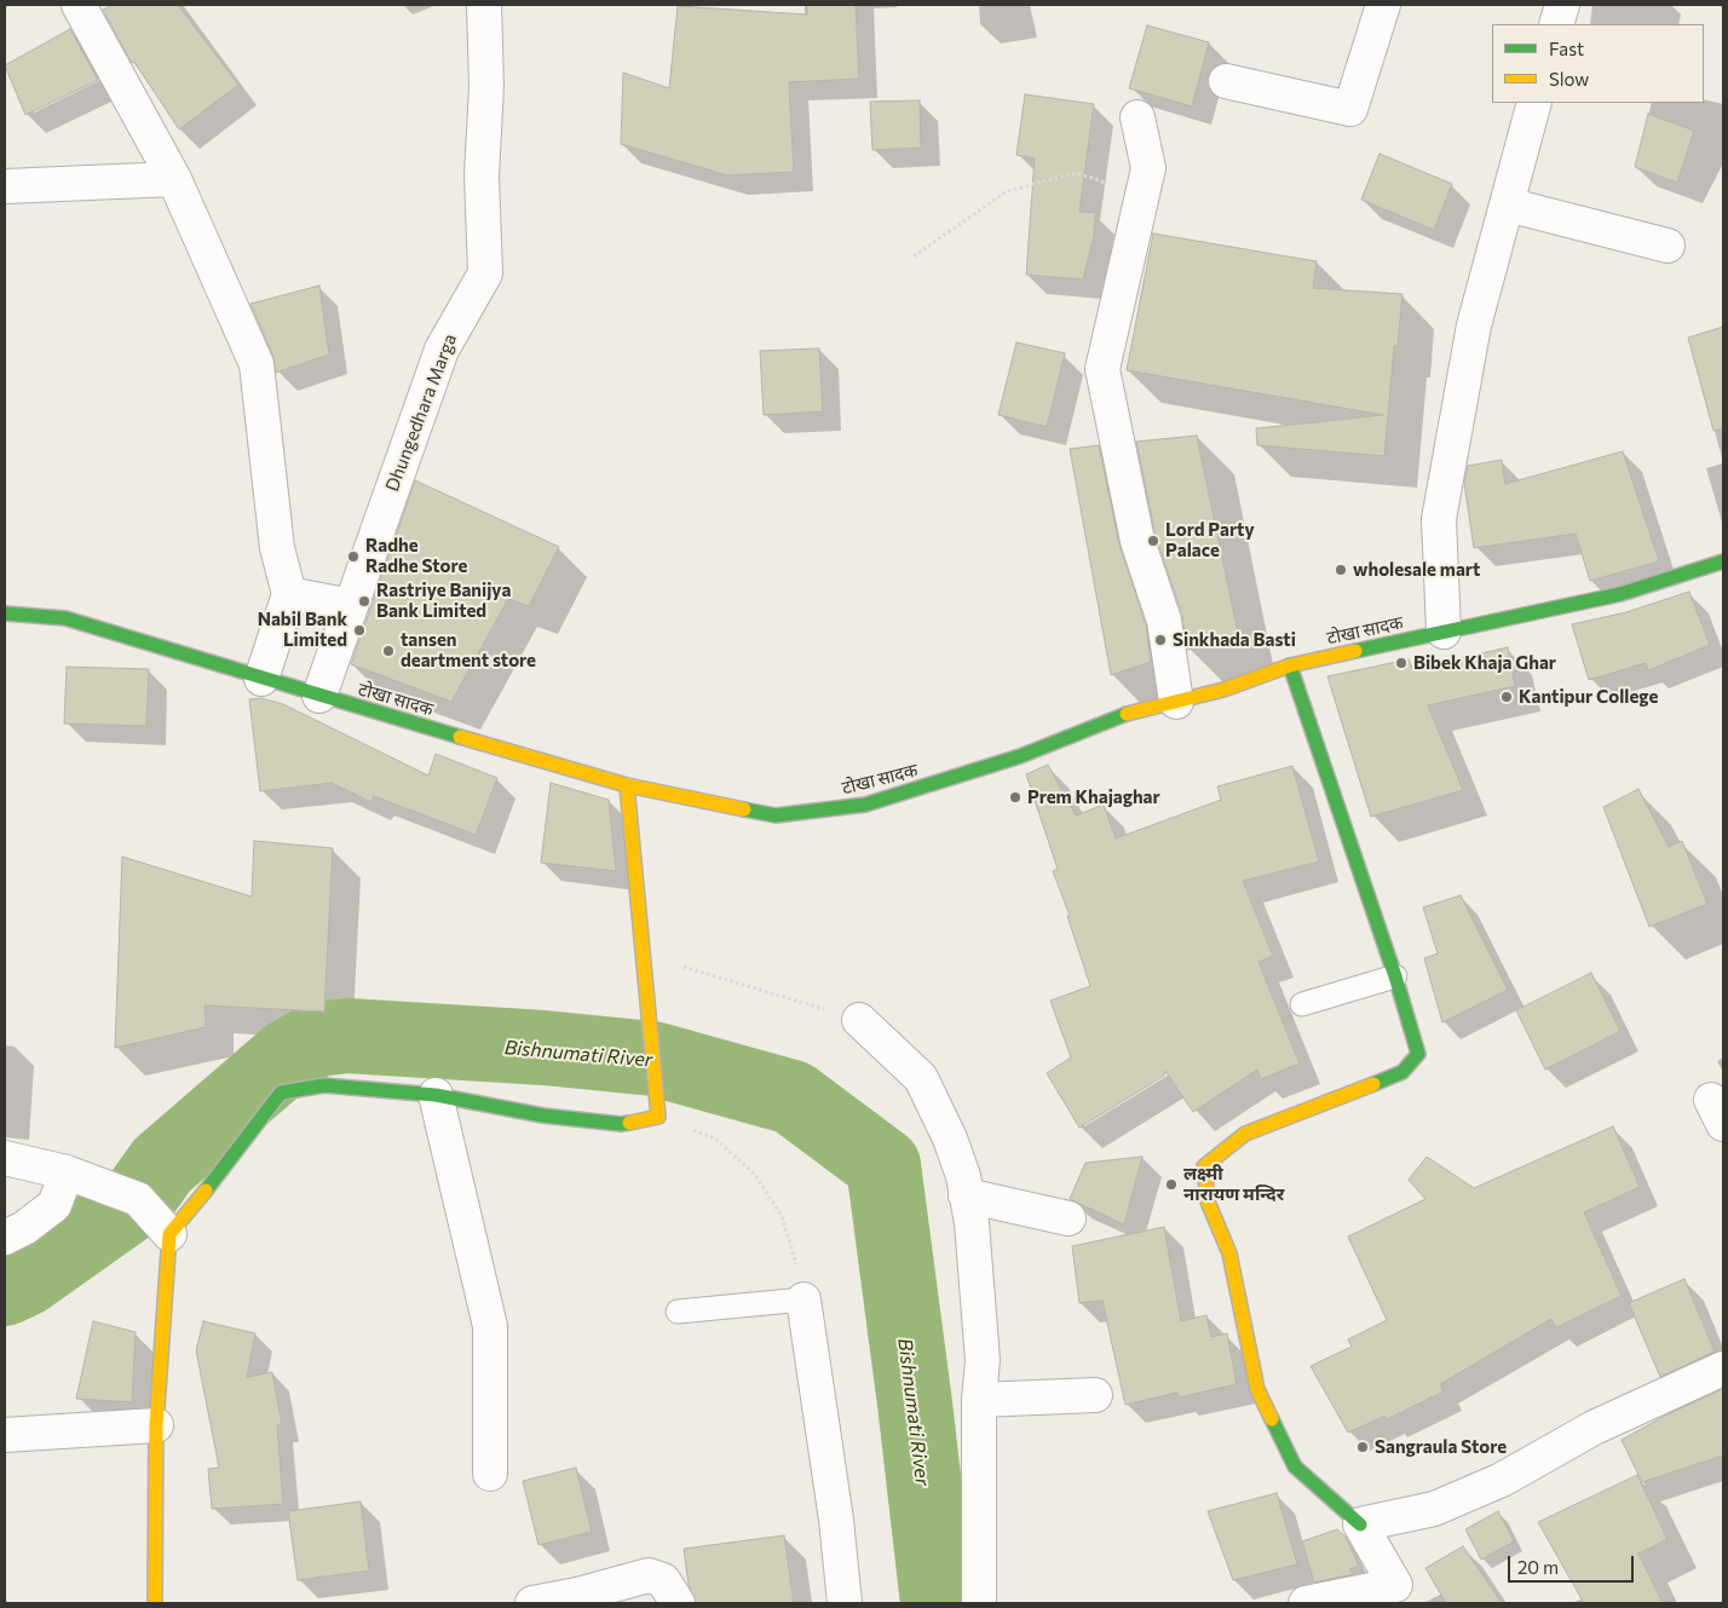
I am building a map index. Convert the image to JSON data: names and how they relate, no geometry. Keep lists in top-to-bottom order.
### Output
{
  "streets": {
    "street": ["Dhungedhara Marga", "टोखा सादक"]
  },
  "crossings": [
    ["Dhungedhara Marga", "टोखा सादक"]
  ],
  "water": ["Bishnumati River"],
  "places": [
    "Lord Party Palace",
    "Radhe Radhe Store",
    "wholesale mart",
    "Rastriye Banijya Bank Limited",
    "Nabil Bank Limited",
    "Sinkhada Basti",
    "tansen deartment store",
    "Bibek Khaja Ghar",
    "Kantipur College",
    "Prem Khajaghar",
    "लक्ष्मी नारायण मन्दिर",
    "Sangraula Store"
  ],
  "legend": ["Fast", "Slow"],
  "scale_bar": "20 m"
}
